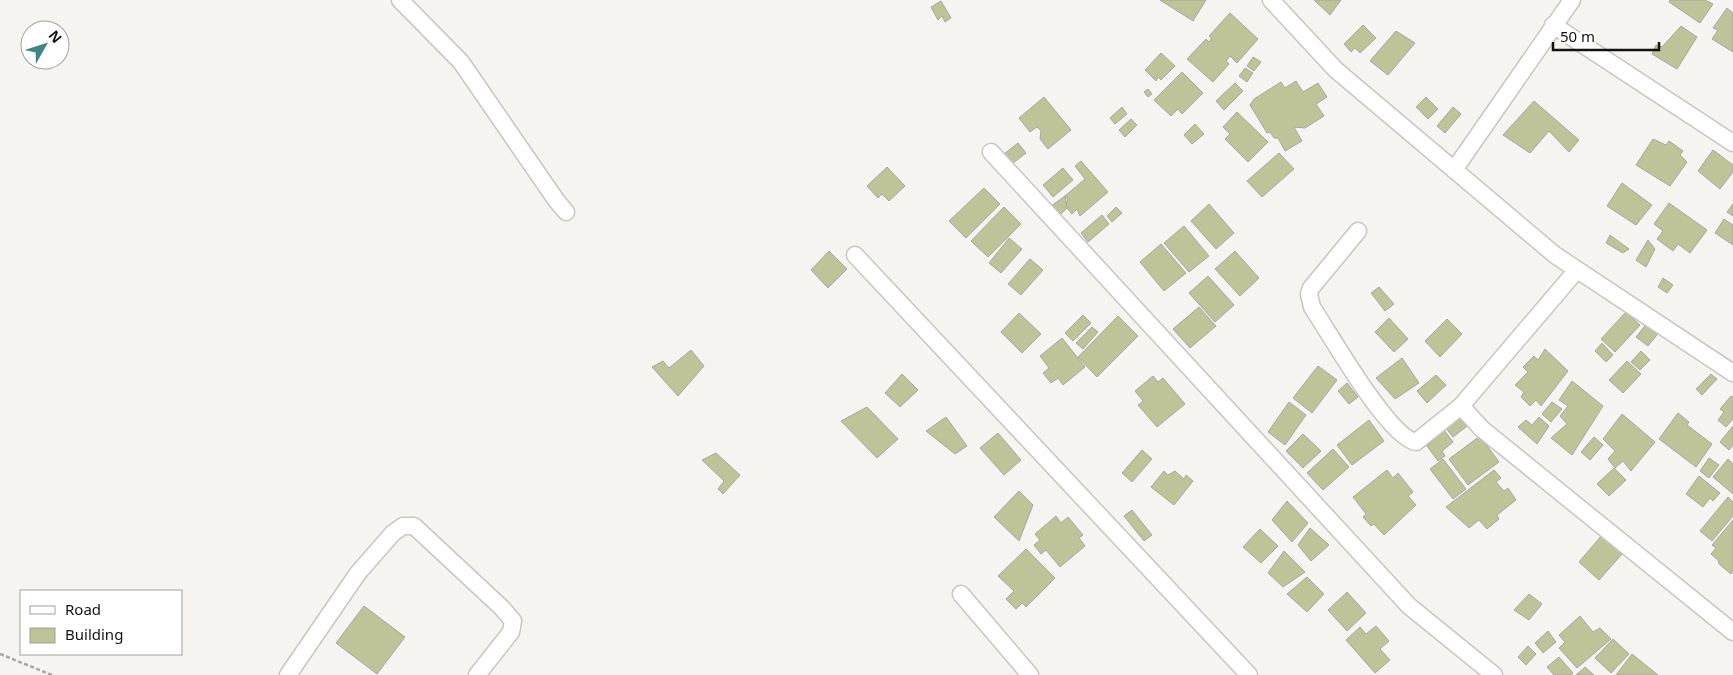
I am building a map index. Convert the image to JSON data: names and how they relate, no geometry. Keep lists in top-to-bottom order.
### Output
{
  "legend": ["Road", "Building"],
  "scale_bar": "50 m",
  "north": "top right"
}
